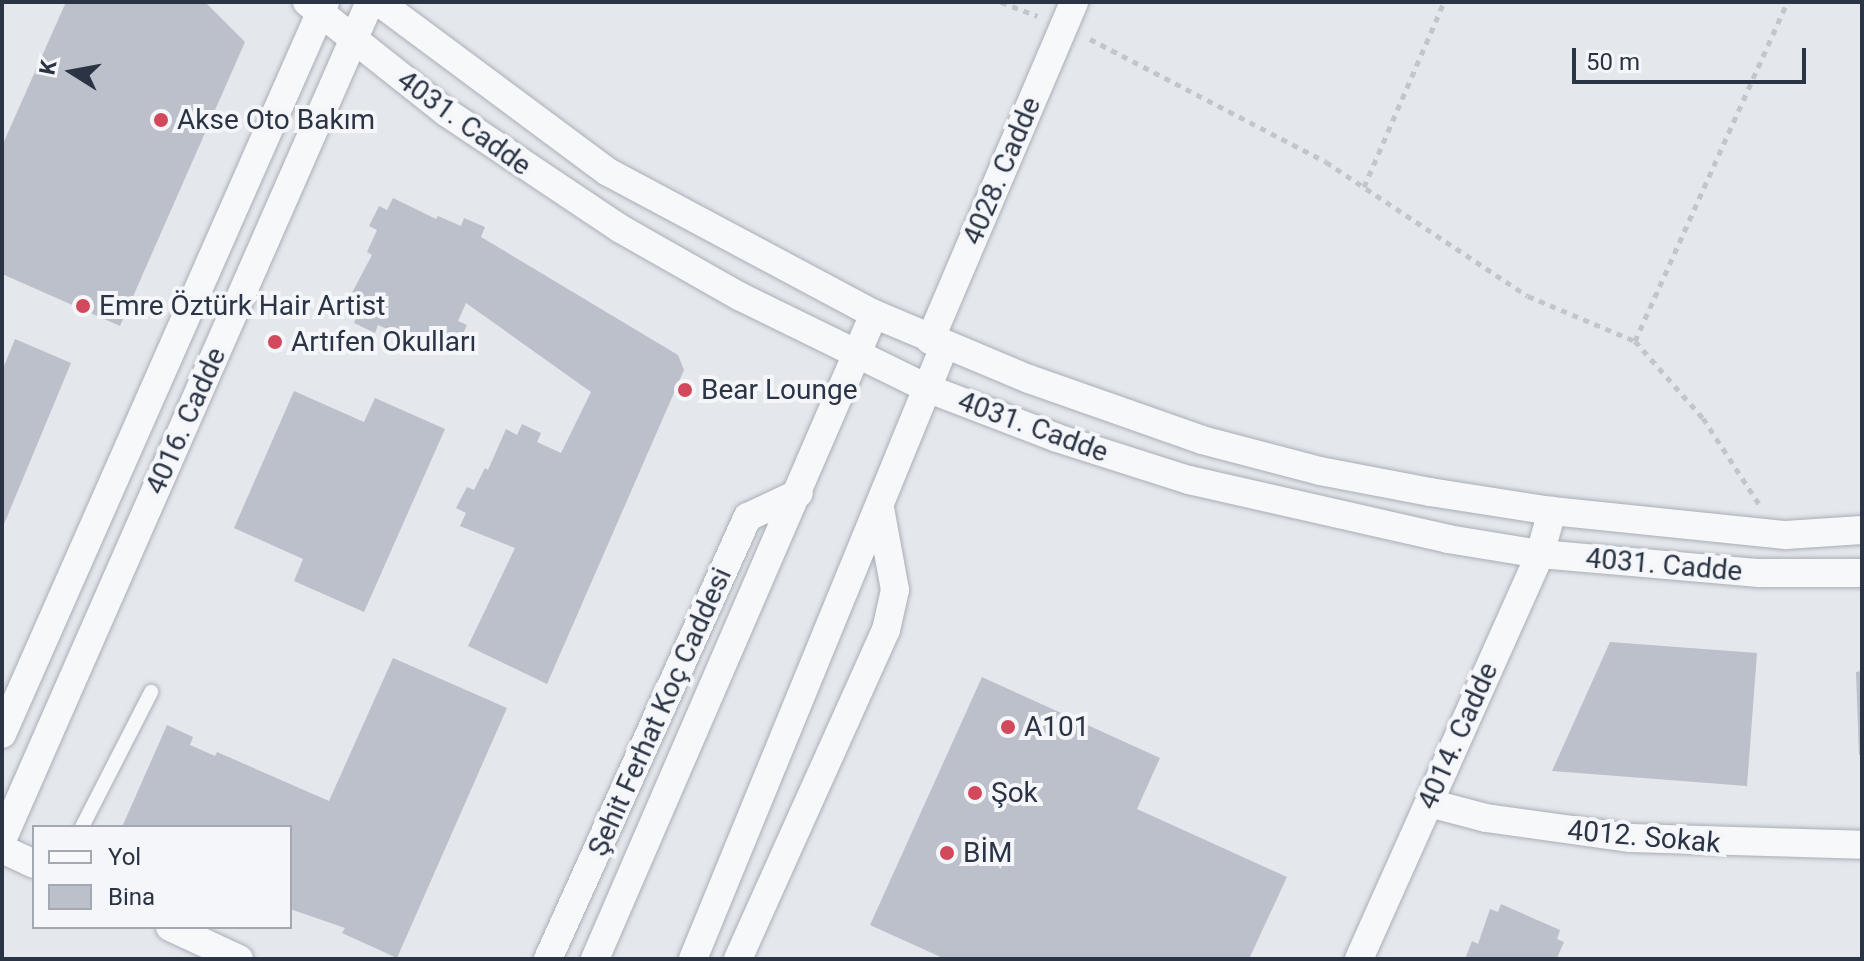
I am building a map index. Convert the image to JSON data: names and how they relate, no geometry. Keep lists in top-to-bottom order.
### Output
{
  "streets": {
    "street": [
      "4031. Cadde",
      "4028. Cadde",
      "4016. Cadde",
      "Şehit Ferhat Koç Caddesi",
      "4014. Cadde",
      "4012. Sokak"
    ]
  },
  "crossings": [
    ["4031. Cadde", "4028. Cadde"],
    ["4031. Cadde", "4016. Cadde"],
    ["4031. Cadde", "Şehit Ferhat Koç Caddesi"],
    ["4031. Cadde", "4014. Cadde"],
    ["4014. Cadde", "4012. Sokak"]
  ],
  "places": [
    "Akse Oto Bakım",
    "Emre Öztürk Hair Artist",
    "Artıfen Okulları",
    "Bear Lounge",
    "A101",
    "Şok",
    "BİM"
  ],
  "legend": ["Yol", "Bina"],
  "scale_bar": "50 m",
  "north": "left"
}
